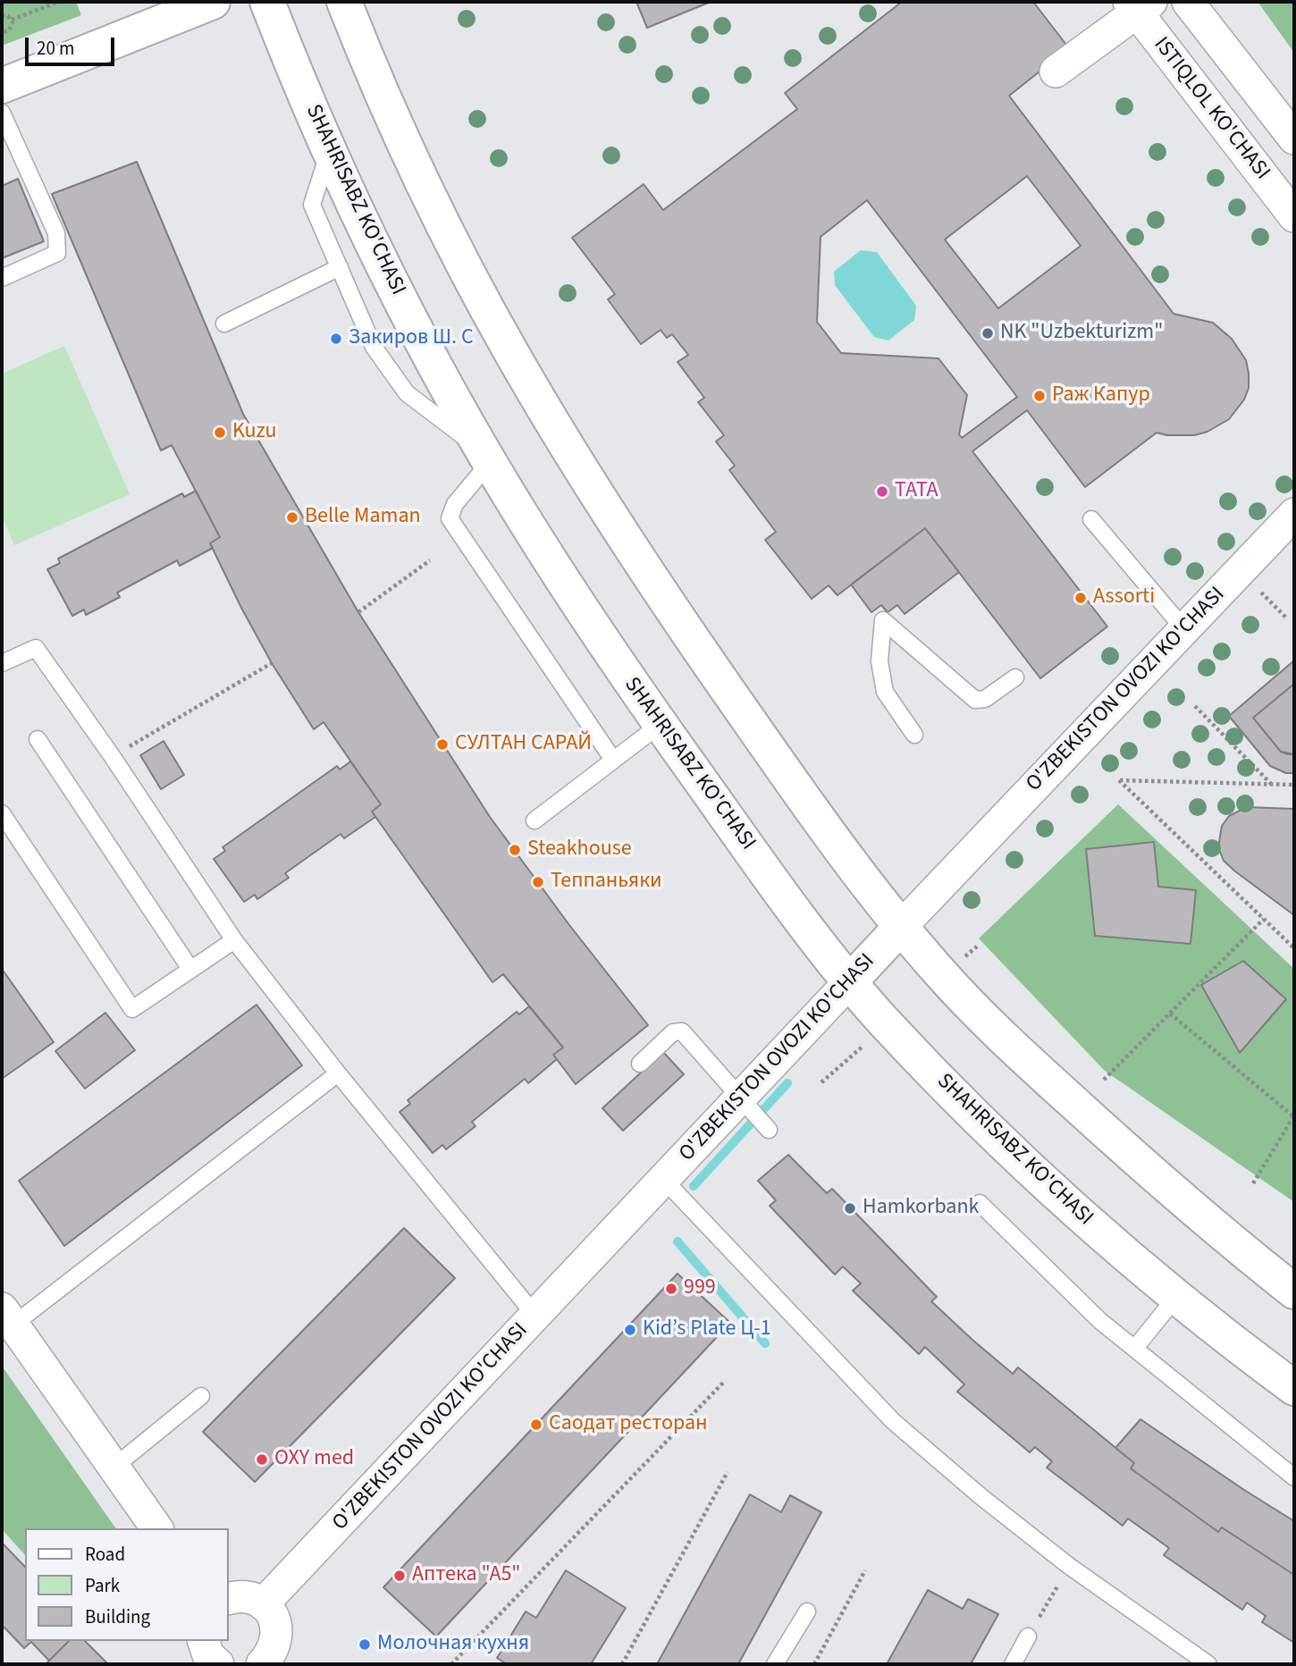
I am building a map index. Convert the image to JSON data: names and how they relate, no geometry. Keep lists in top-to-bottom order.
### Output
{
  "streets": {
    "main road": ["SHAHRISABZ KO'CHASI", "O'ZBEKISTON OVOZI KO'CHASI"],
    "street": ["ISTIQLOL KO'CHASI"]
  },
  "crossings": [
    ["SHAHRISABZ KO'CHASI", "O'ZBEKISTON OVOZI KO'CHASI"]
  ],
  "places": [
    "NK \"Uzbekturizm\"",
    "Закиров Ш. С",
    "Раж Капур",
    "Kuzu",
    "ТАТА",
    "Belle Maman",
    "Assorti",
    "СУЛТАН САРАЙ",
    "Steakhouse",
    "Теппаньяки",
    "Hamkorbank",
    "999",
    "Kid’s Plate Ц-1",
    "Саодат ресторан",
    "OXY med",
    "Аптека \"А5\"",
    "Молочная кухня"
  ],
  "legend": ["Road", "Park", "Building"],
  "scale_bar": "20 m"
}
